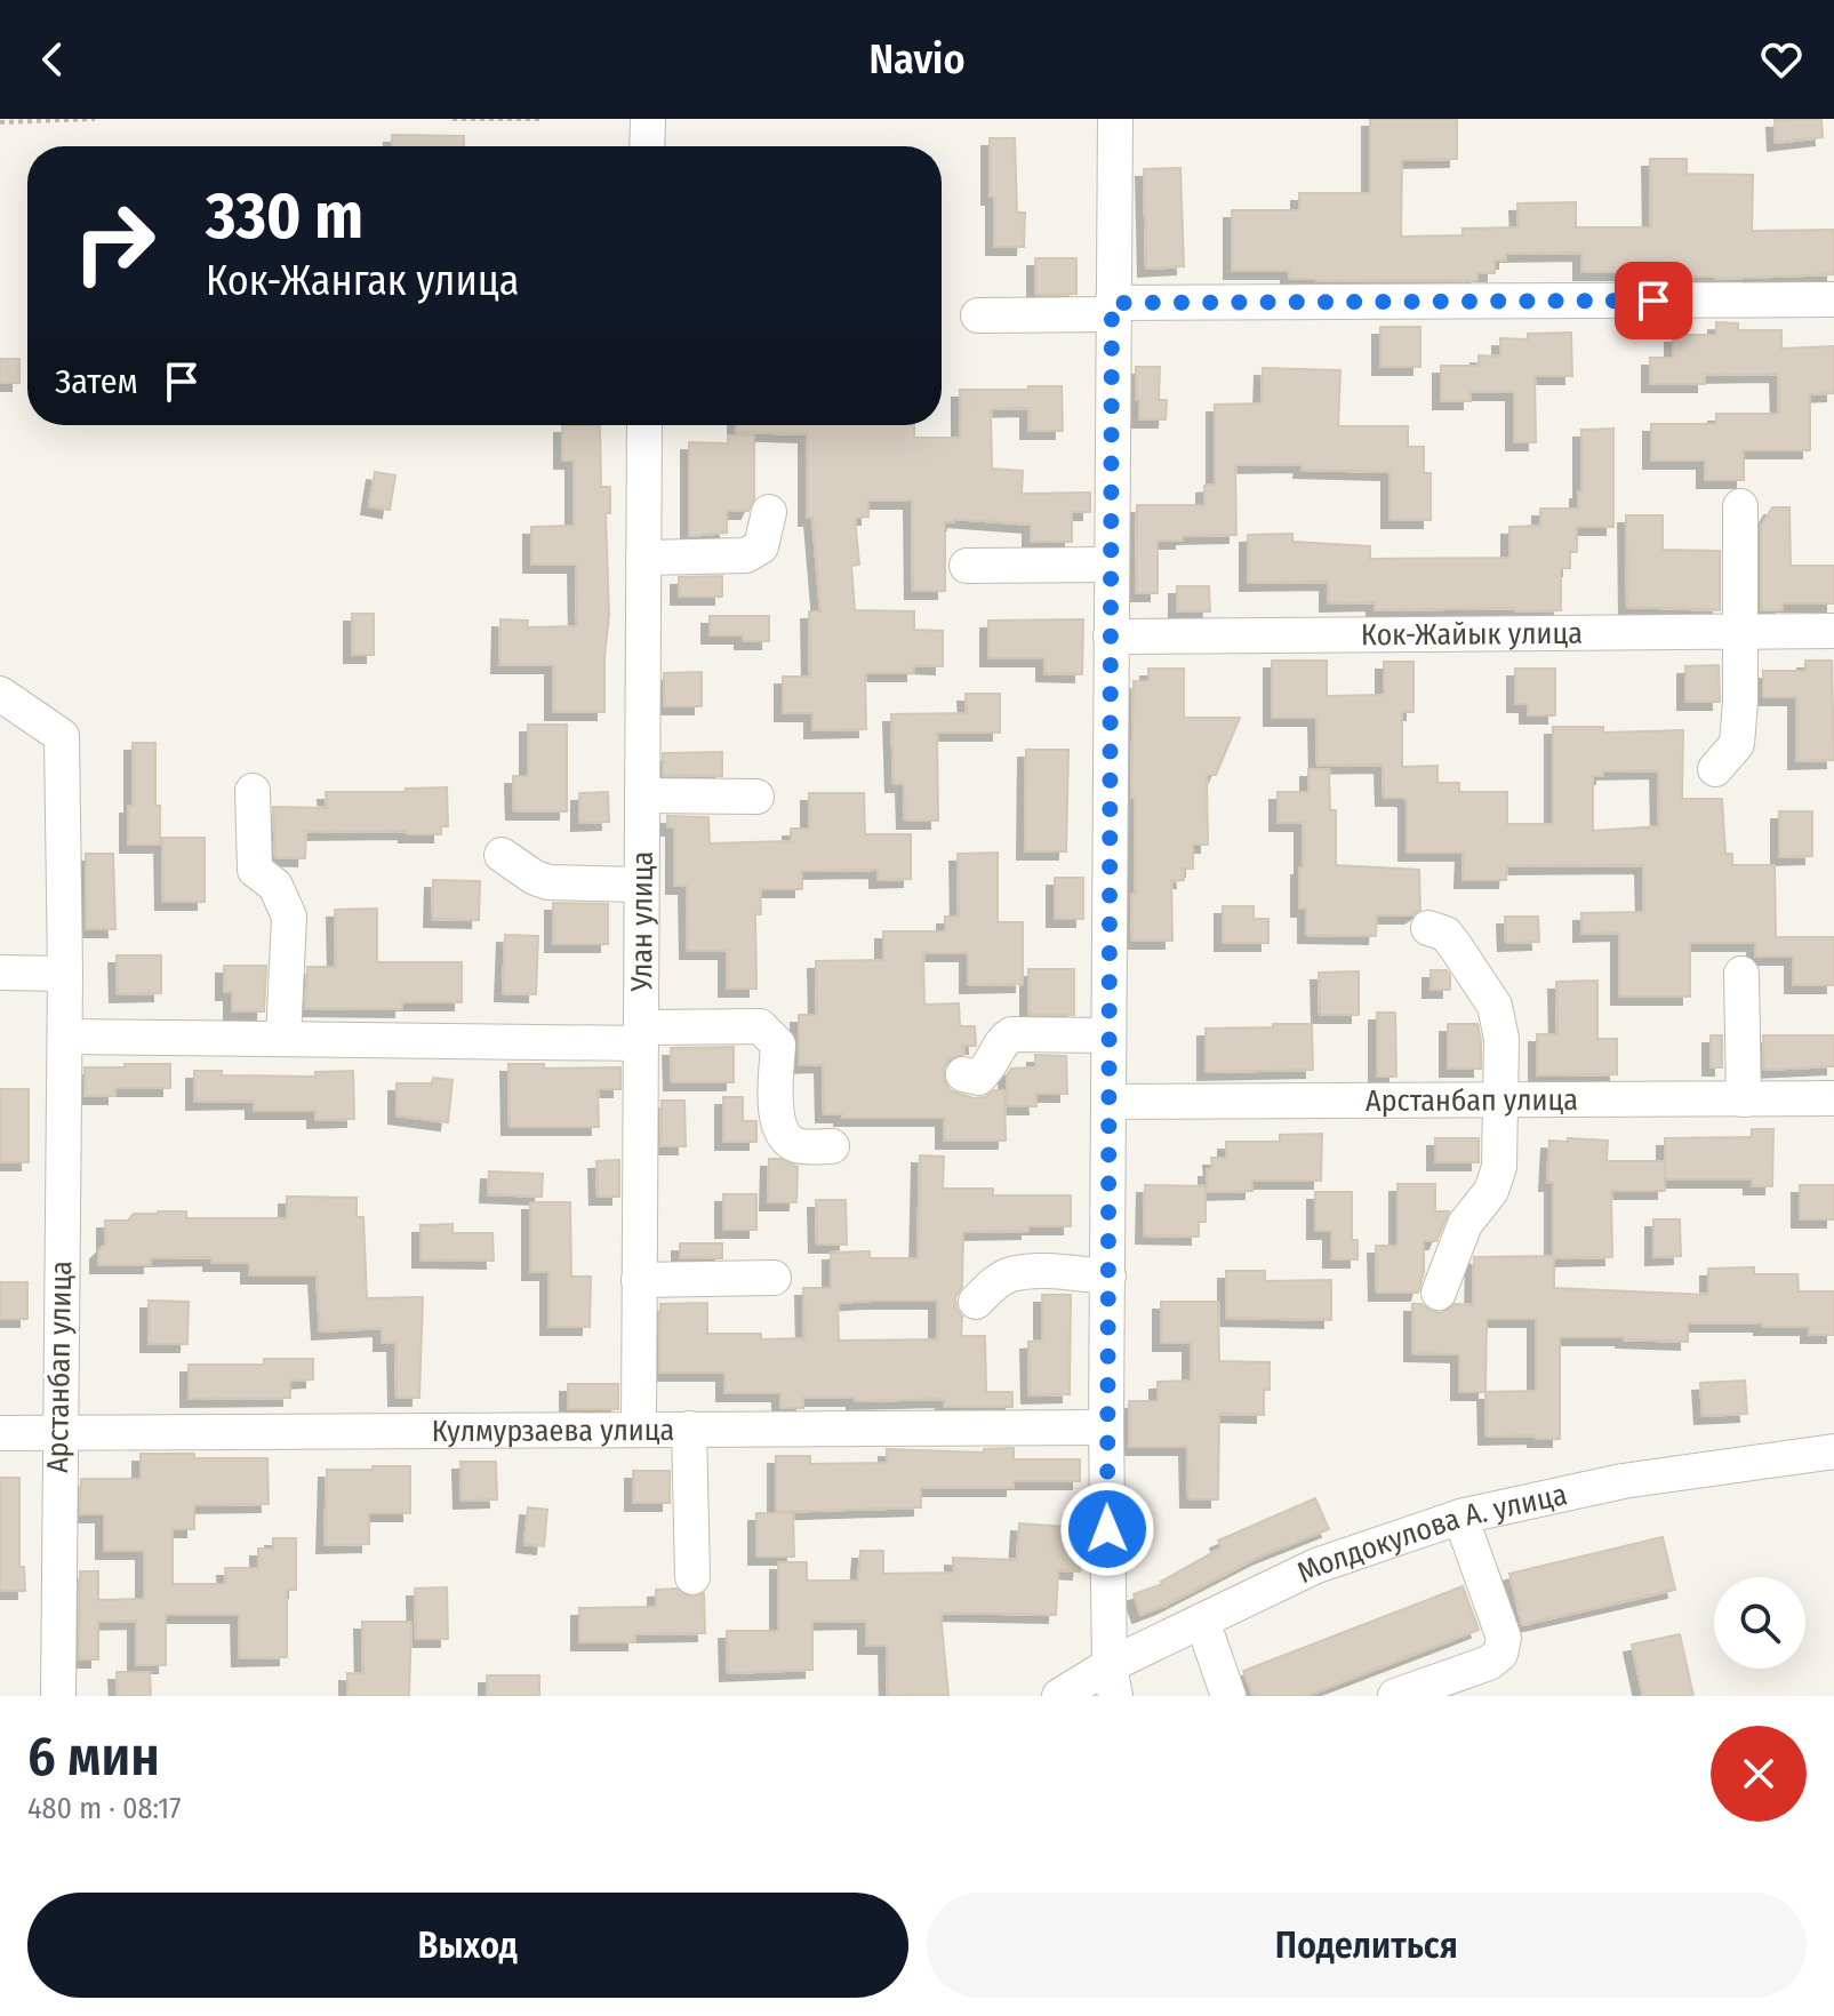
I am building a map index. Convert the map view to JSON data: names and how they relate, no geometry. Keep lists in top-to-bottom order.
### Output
{
  "streets": {
    "street": [
      "Кок-Жайык улица",
      "Улан улица",
      "Арстанбап улица",
      "Кулмурзаева улица",
      "Молдокулова А. улица"
    ]
  },
  "crossings": [
    ["Улан улица", "Кулмурзаева улица"],
    ["Арстанбап улица", "Кулмурзаева улица"]
  ],
  "page": {
    "header": "Navio",
    "turn": ["330 m", "Кок-Жангак улица"],
    "then": "Затем",
    "heading": ["6 мин", "480 m · 08:17"],
    "buttons": ["Выход", "Поделиться"]
  }
}
